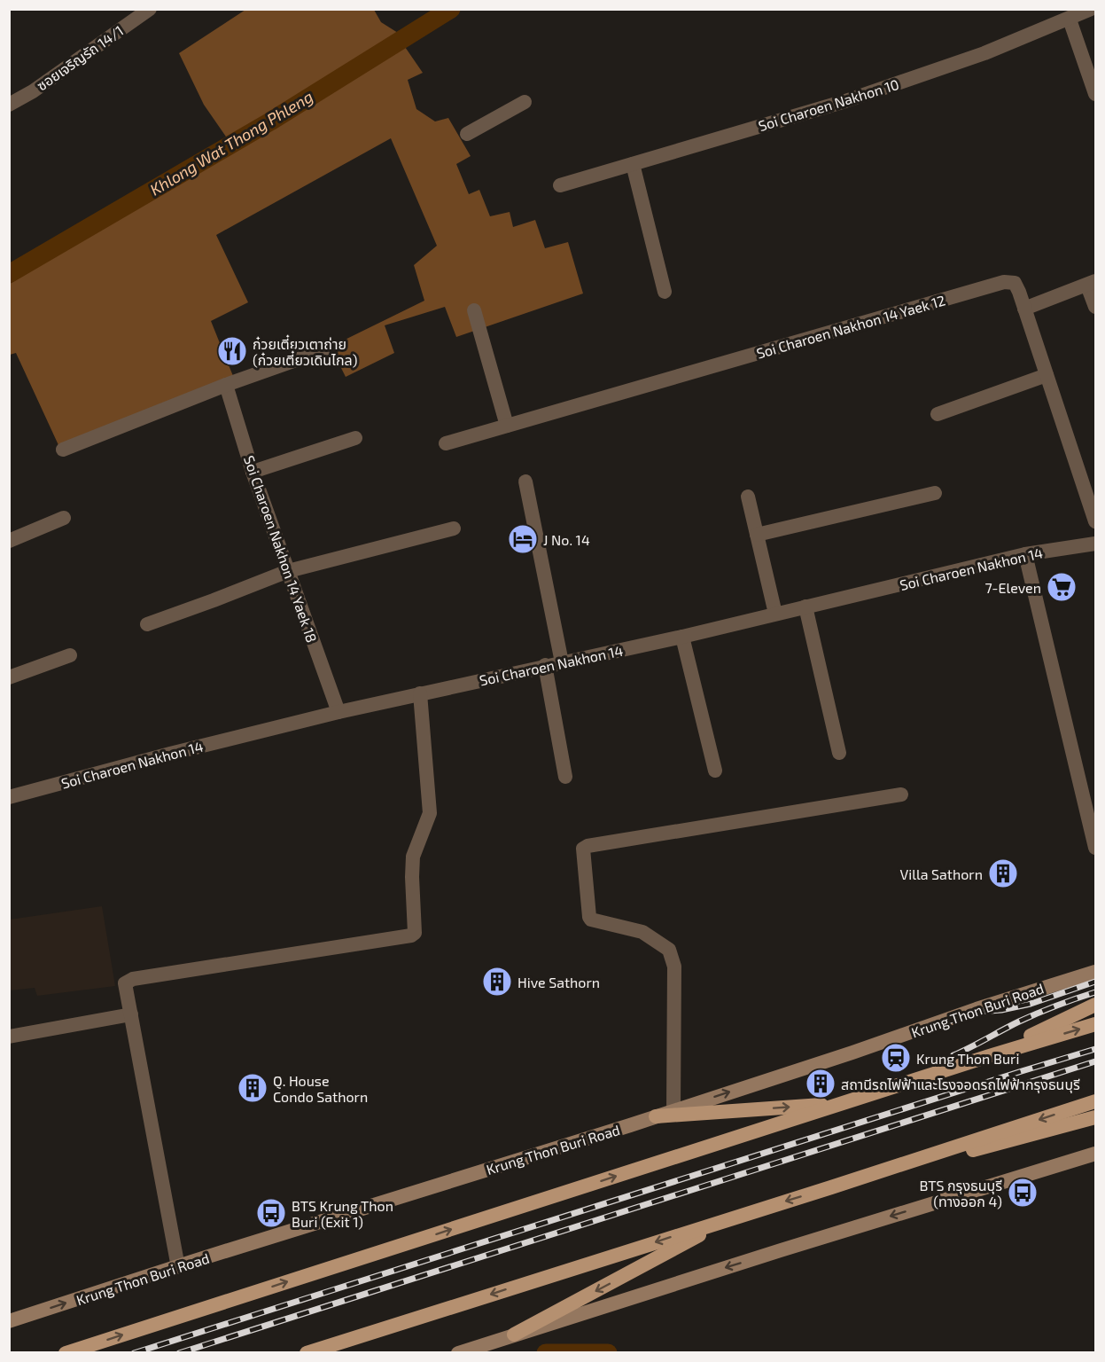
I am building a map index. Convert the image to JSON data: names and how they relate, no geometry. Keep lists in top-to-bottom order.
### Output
{
  "streets": {
    "main road": ["Krung Thon Buri Road"],
    "street": [
      "ซอยเจริญรัถ 14/1",
      "Soi Charoen Nakhon 10",
      "Soi Charoen Nakhon 14 Yaek 12",
      "Soi Charoen Nakhon 14 Yaek 18",
      "Soi Charoen Nakhon 14"
    ]
  },
  "crossings": [
    ["Soi Charoen Nakhon 14 Yaek 18", "Soi Charoen Nakhon 14"]
  ],
  "water": ["Khlong Wat Thong Phleng"],
  "places": {
    "restaurant": ["ก๋วยเตี๋ยวเตาถ่าย (ก๋วยเตี๋ยวเดินไกล)"],
    "hotel": ["J No. 14"],
    "supermarket": ["7-Eleven"],
    "building": [
      "Villa Sathorn",
      "Hive Sathorn",
      "สถานีรถไฟฟ้าและโรงจอดรถไฟฟ้ากรุงธนบุรี",
      "Q. House Condo Sathorn"
    ],
    "station": ["Krung Thon Buri"],
    "bus stop": ["BTS กรุงธนบุรี (ทางออก 4)", "BTS Krung Thon Buri (Exit 1)"]
  }
}
